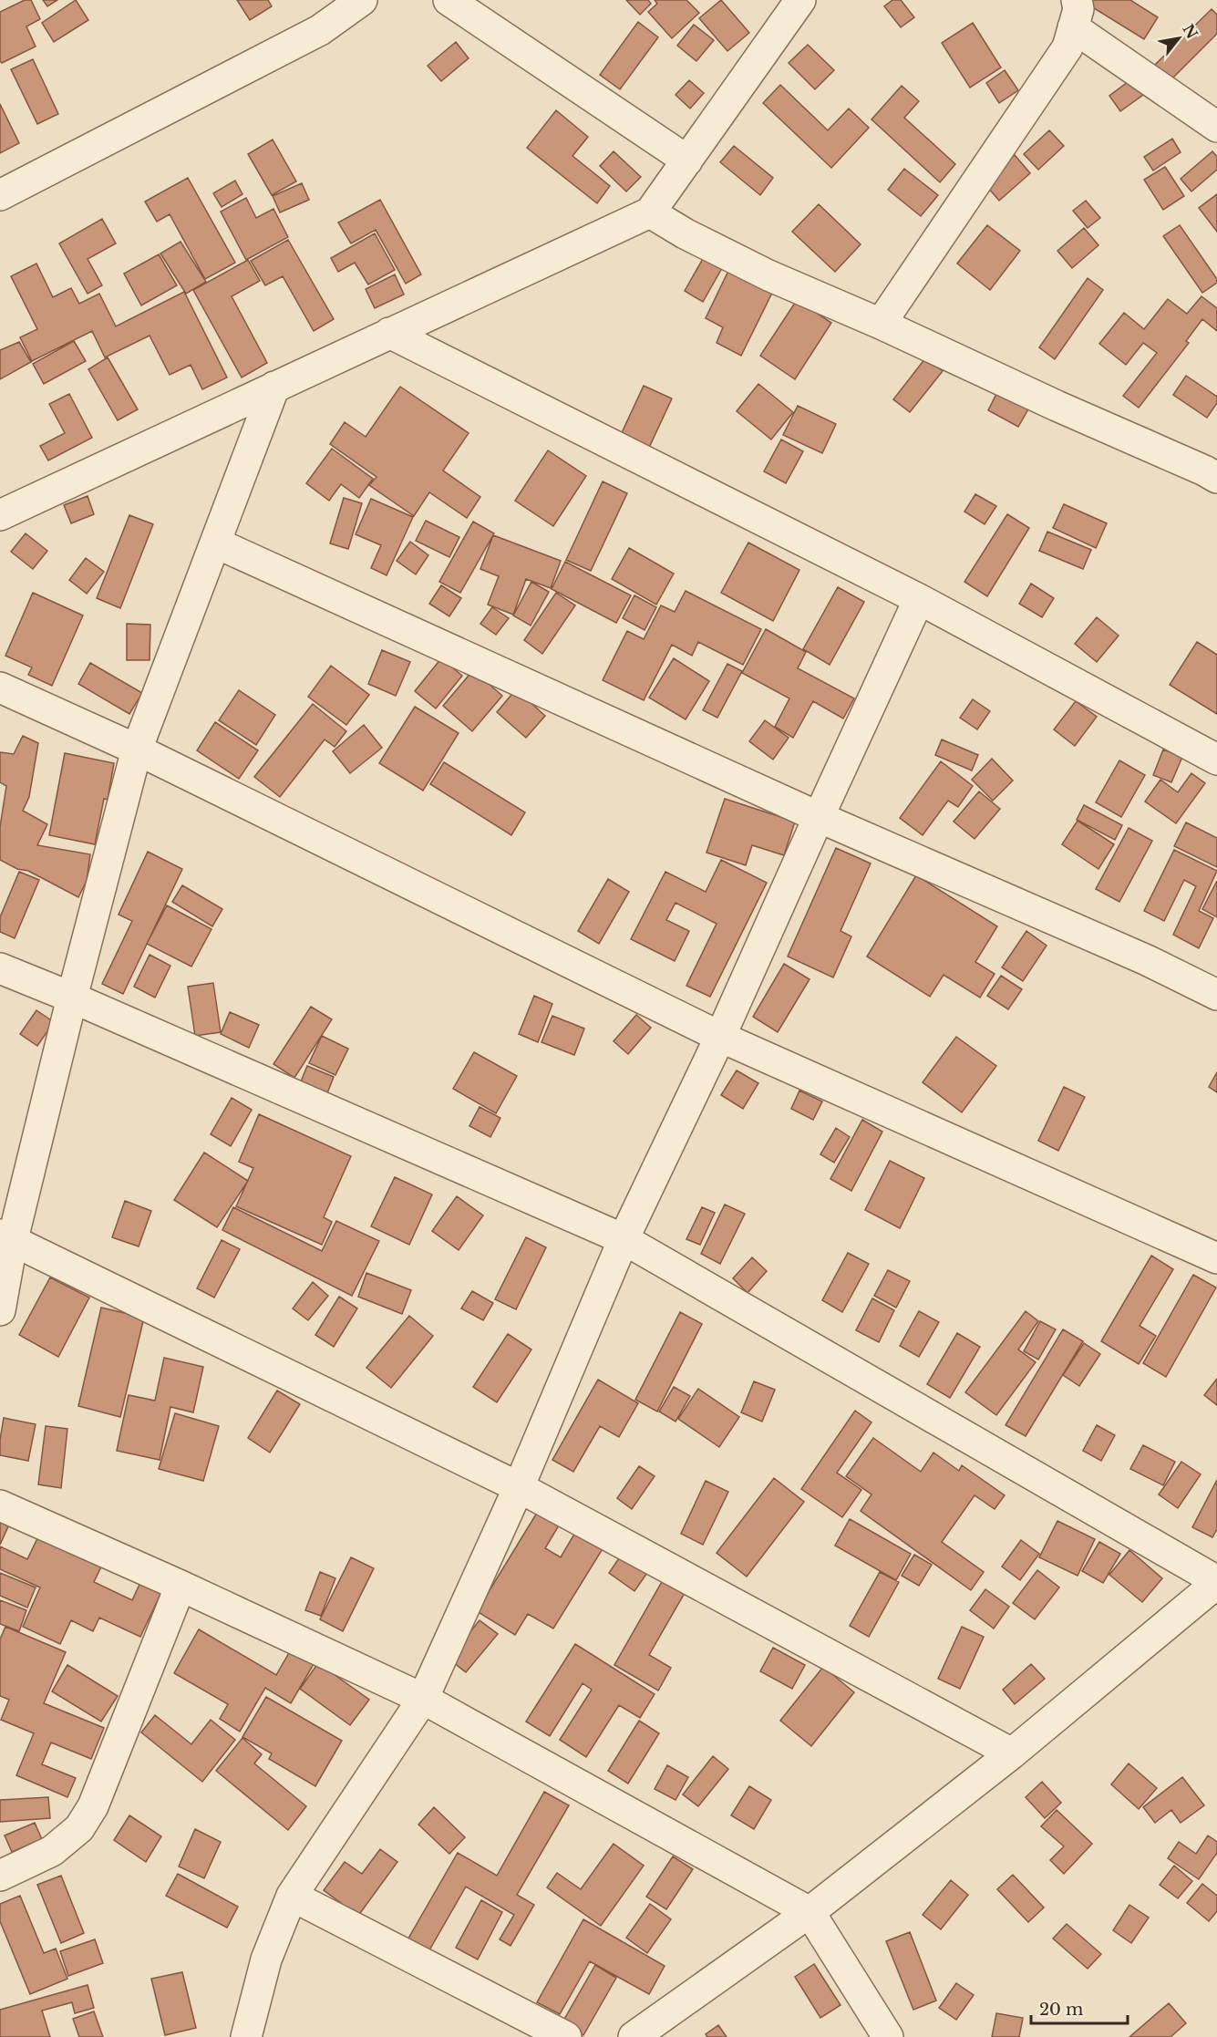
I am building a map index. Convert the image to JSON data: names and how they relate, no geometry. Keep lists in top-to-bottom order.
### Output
{
  "scale_bar": "20 m",
  "north": "top right"
}
